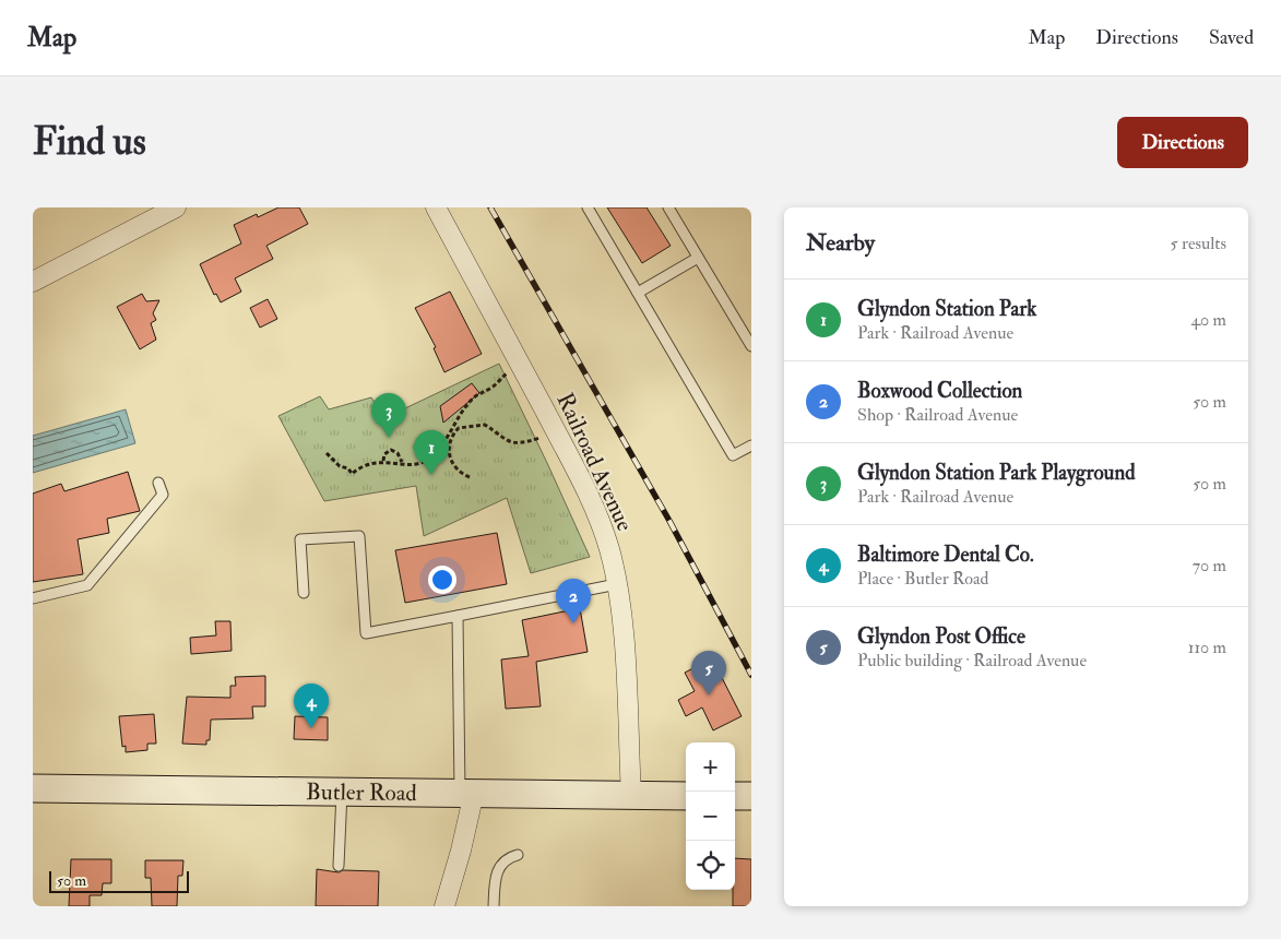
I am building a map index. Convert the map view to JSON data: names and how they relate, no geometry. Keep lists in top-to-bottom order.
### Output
{
  "streets": {
    "main road": ["Butler Road"],
    "street": ["Railroad Avenue"]
  },
  "crossings": [
    ["Railroad Avenue", "Butler Road"]
  ],
  "scale_bar": "50 m",
  "page": {
    "header": "Map",
    "nav": ["Map", "Directions", "Saved"],
    "buttons": "Directions",
    "title": "Find us",
    "heading": ["Nearby", "5 results"],
    "list": [
      {
        "mark": "1",
        "name": "Glyndon Station Park",
        "note": "Park · Railroad Avenue",
        "value": "40 m"
      },
      {
        "mark": "2",
        "name": "Boxwood Collection",
        "note": "Shop · Railroad Avenue",
        "value": "50 m"
      },
      {
        "mark": "3",
        "name": "Glyndon Station Park Playground",
        "note": "Park · Railroad Avenue",
        "value": "50 m"
      },
      {
        "mark": "4",
        "name": "Baltimore Dental Co.",
        "note": "Place · Butler Road",
        "value": "70 m"
      },
      {
        "mark": "5",
        "name": "Glyndon Post Office",
        "note": "Public building · Railroad Avenue",
        "value": "110 m"
      }
    ],
    "pins": [
      "3",
      "1",
      "2",
      "5",
      "4"
    ],
    "map_buttons": ["+", "−"],
    "scale": "50 m"
  }
}
